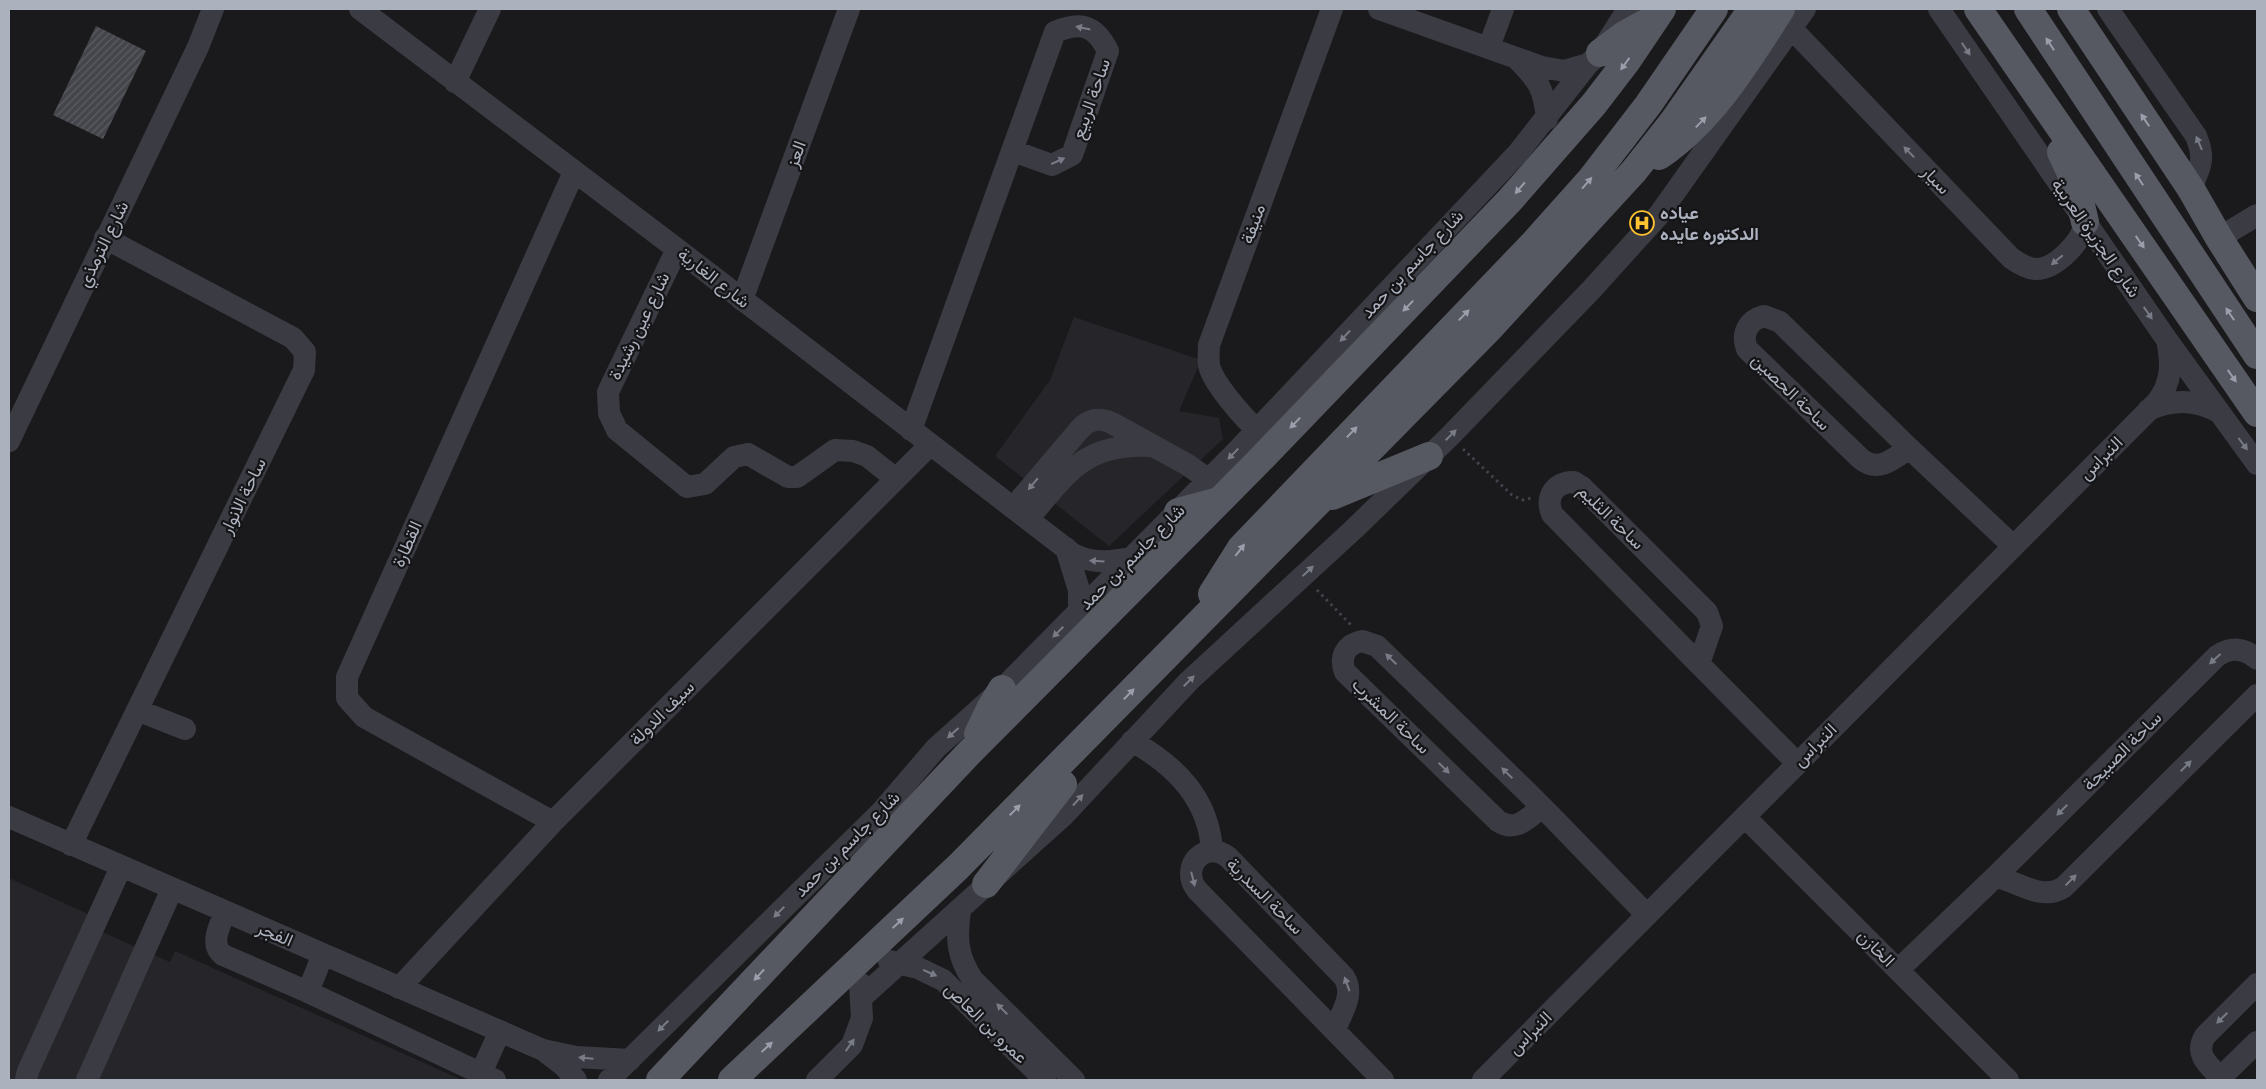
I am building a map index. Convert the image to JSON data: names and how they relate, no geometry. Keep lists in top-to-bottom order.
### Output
{
  "streets": {
    "main road": ["شارع الجزيرة العربية", "شارع جاسم بن حمد"],
    "street": [
      "ساحة الربيع",
      "العز",
      "سيار",
      "منيفة",
      "شارع الترمذي",
      "شارع الغارية",
      "شارع عين رشيدة",
      "ساحة الحصين",
      "النبراس",
      "ساحة الانوار",
      "ساحة الثليم",
      "القطارة",
      "سيف الدولة",
      "ساحة المشرب",
      "ساحة الصبيحة",
      "ساحة السدرية",
      "الفجر",
      "الخازن",
      "عمرو بن العاص"
    ]
  },
  "crossings": [
    ["ساحة الربيع", "شارع الغارية"],
    ["العز", "شارع الغارية"],
    ["سيار", "شارع الجزيرة العربية"],
    ["منيفة", "شارع جاسم بن حمد"],
    ["شارع الجزيرة العربية", "النبراس"],
    ["شارع الترمذي", "ساحة الانوار"],
    ["شارع جاسم بن حمد", "شارع الغارية"],
    ["شارع جاسم بن حمد", "الفجر"],
    ["شارع الغارية", "شارع عين رشيدة"],
    ["شارع الغارية", "القطارة"],
    ["شارع الغارية", "سيف الدولة"],
    ["شارع عين رشيدة", "سيف الدولة"],
    ["ساحة الحصين", "النبراس"],
    ["النبراس", "ساحة الثليم"],
    ["النبراس", "الخازن"],
    ["ساحة الانوار", "الفجر"],
    ["القطارة", "سيف الدولة"],
    ["سيف الدولة", "الفجر"],
    ["ساحة الصبيحة", "الخازن"]
  ],
  "one_way": ["سيار"],
  "places": {
    "hospital": ["عياده الدكتوره عايده"]
  }
}
